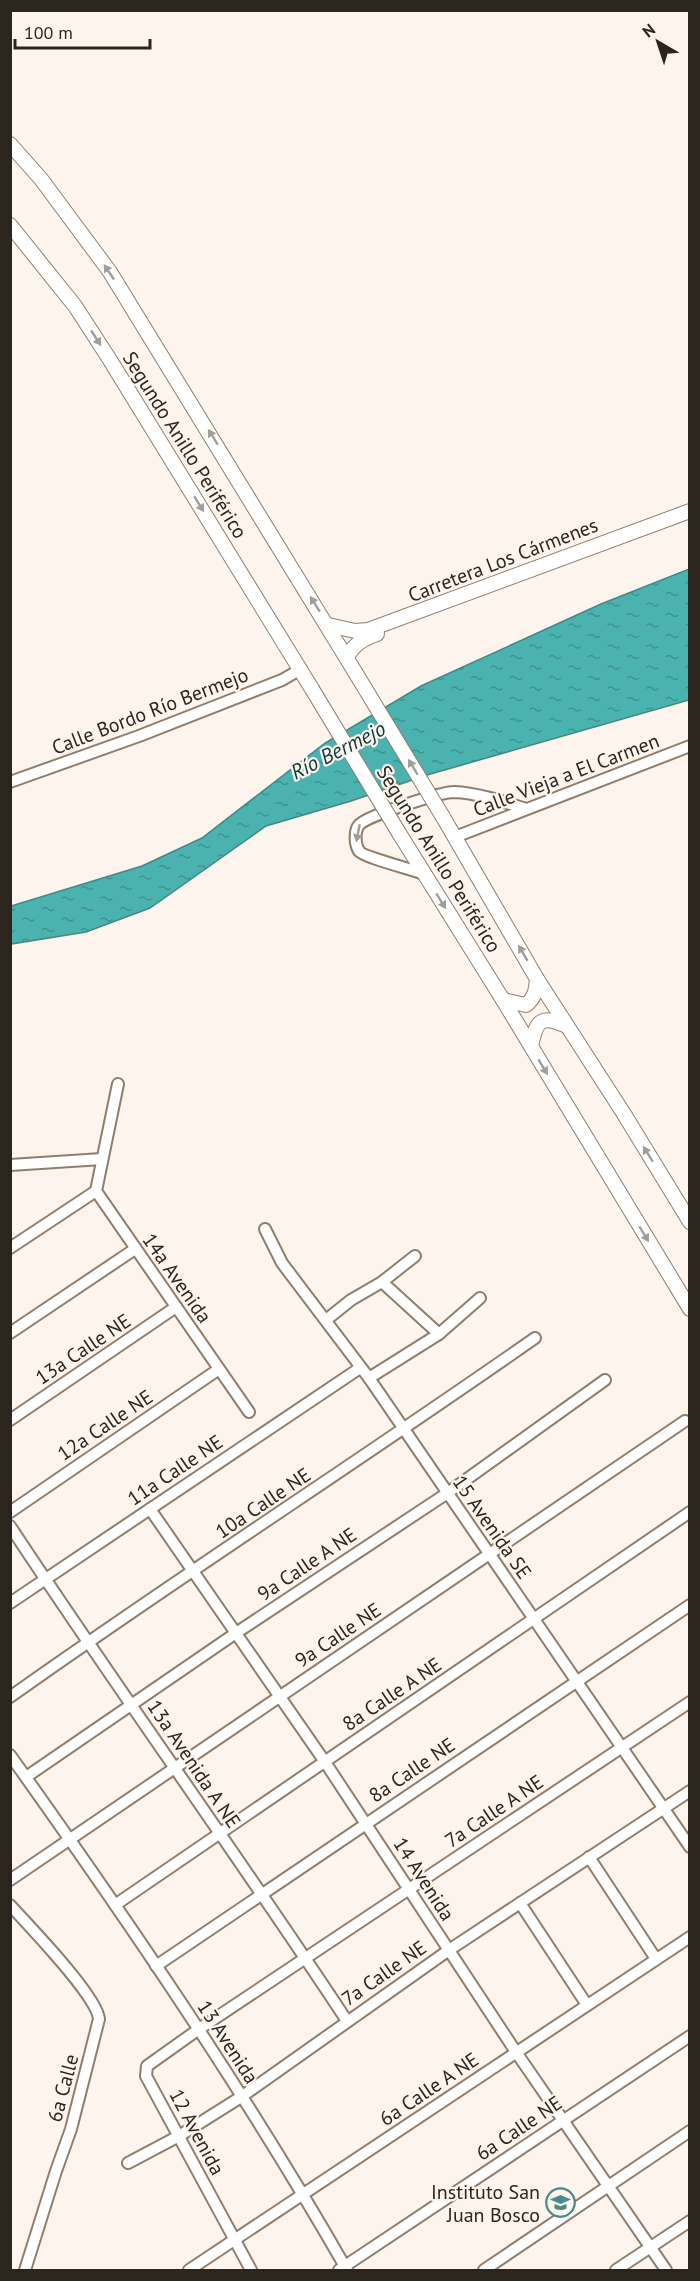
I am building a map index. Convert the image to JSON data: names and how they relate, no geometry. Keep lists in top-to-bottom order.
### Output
{
  "streets": {
    "main road": ["Segundo Anillo Periférico", "Carretera Los Cármenes"],
    "street": [
      "Calle Bordo Río Bermejo",
      "Calle Vieja a El Carmen",
      "14a Avenida",
      "13a Calle NE",
      "12a Calle NE",
      "11a Calle NE",
      "10a Calle NE",
      "15 Avenida SE",
      "9a Calle A NE",
      "9a Calle NE",
      "8a Calle A NE",
      "13a Avenida A NE",
      "8a Calle NE",
      "7a Calle A NE",
      "14 Avenida",
      "7a Calle NE",
      "13 Avenida",
      "6a Calle",
      "6a Calle A NE",
      "6a Calle NE",
      "12 Avenida"
    ]
  },
  "crossings": [
    ["Segundo Anillo Periférico", "Carretera Los Cármenes"],
    ["Segundo Anillo Periférico", "Calle Bordo Río Bermejo"],
    ["Segundo Anillo Periférico", "Calle Vieja a El Carmen"],
    ["14a Avenida", "13a Calle NE"],
    ["14a Avenida", "12a Calle NE"],
    ["11a Calle NE", "15 Avenida SE"],
    ["11a Calle NE", "13a Avenida A NE"],
    ["11a Calle NE", "14 Avenida"],
    ["10a Calle NE", "15 Avenida SE"],
    ["10a Calle NE", "13a Avenida A NE"],
    ["10a Calle NE", "14 Avenida"],
    ["15 Avenida SE", "9a Calle A NE"],
    ["15 Avenida SE", "9a Calle NE"],
    ["15 Avenida SE", "8a Calle A NE"],
    ["15 Avenida SE", "8a Calle NE"],
    ["15 Avenida SE", "7a Calle A NE"],
    ["15 Avenida SE", "7a Calle NE"],
    ["9a Calle A NE", "13a Avenida A NE"],
    ["9a Calle A NE", "14 Avenida"],
    ["9a Calle A NE", "13 Avenida"],
    ["9a Calle NE", "13a Avenida A NE"],
    ["9a Calle NE", "14 Avenida"],
    ["9a Calle NE", "13 Avenida"],
    ["8a Calle A NE", "13a Avenida A NE"],
    ["8a Calle A NE", "14 Avenida"],
    ["8a Calle A NE", "13 Avenida"],
    ["13a Avenida A NE", "8a Calle NE"],
    ["13a Avenida A NE", "7a Calle A NE"],
    ["13a Avenida A NE", "7a Calle NE"],
    ["8a Calle NE", "14 Avenida"],
    ["8a Calle NE", "13 Avenida"],
    ["7a Calle A NE", "14 Avenida"],
    ["7a Calle A NE", "13 Avenida"],
    ["7a Calle A NE", "12 Avenida"],
    ["14 Avenida", "7a Calle NE"],
    ["14 Avenida", "6a Calle A NE"],
    ["14 Avenida", "6a Calle NE"],
    ["7a Calle NE", "13 Avenida"],
    ["7a Calle NE", "12 Avenida"],
    ["13 Avenida", "6a Calle A NE"],
    ["13 Avenida", "6a Calle NE"],
    ["13 Avenida", "12 Avenida"],
    ["6a Calle A NE", "12 Avenida"]
  ],
  "water": ["Río Bermejo"],
  "places": {
    "school or university": ["Instituto San Juan Bosco"]
  },
  "scale_bar": "100 m",
  "north": "top left"
}
